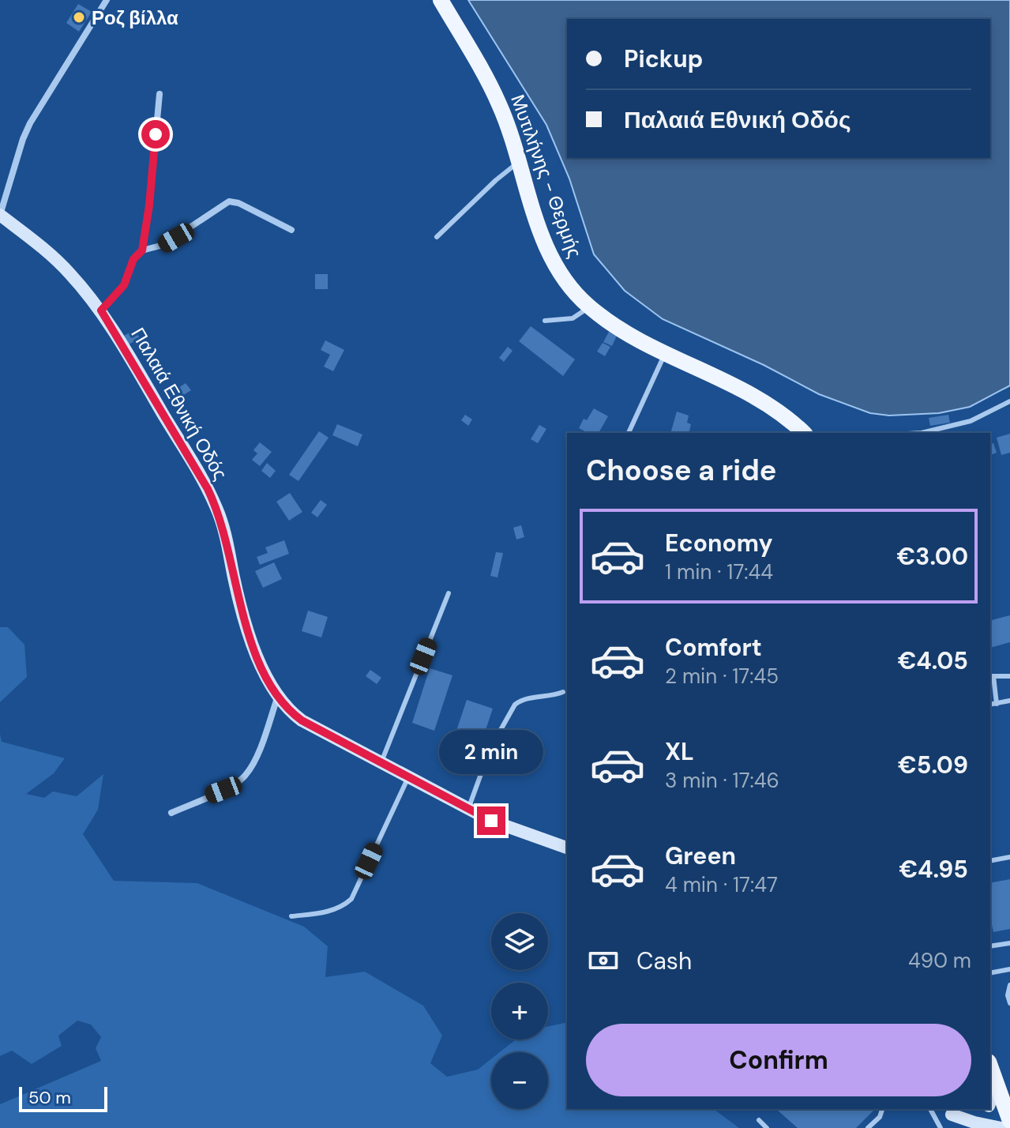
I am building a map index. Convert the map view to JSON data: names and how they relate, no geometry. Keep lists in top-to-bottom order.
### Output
{
  "streets": {
    "main road": ["Μυτιλήνης - Θερμής", "Παλαιά Εθνική Οδός"]
  },
  "places": ["Ροζ βίλλα"],
  "scale_bar": "50 m",
  "page": {
    "banner": ["Pickup", "Παλαιά Εθνική Οδός"],
    "heading": "Choose a ride",
    "list": [
      {
        "name": "Economy",
        "note": "1 min · 17:44",
        "value": "€3.00"
      },
      {
        "name": "Comfort",
        "note": "2 min · 17:45",
        "value": "€4.05"
      },
      {
        "name": "XL",
        "note": "3 min · 17:46",
        "value": "€5.09"
      },
      {
        "name": "Green",
        "note": "4 min · 17:47",
        "value": "€4.95"
      }
    ],
    "bubble": "2 min",
    "map_buttons": ["+", "−"],
    "pay": ["Cash", "490 m"],
    "buttons": "Confirm",
    "scale": "50 m"
  }
}
